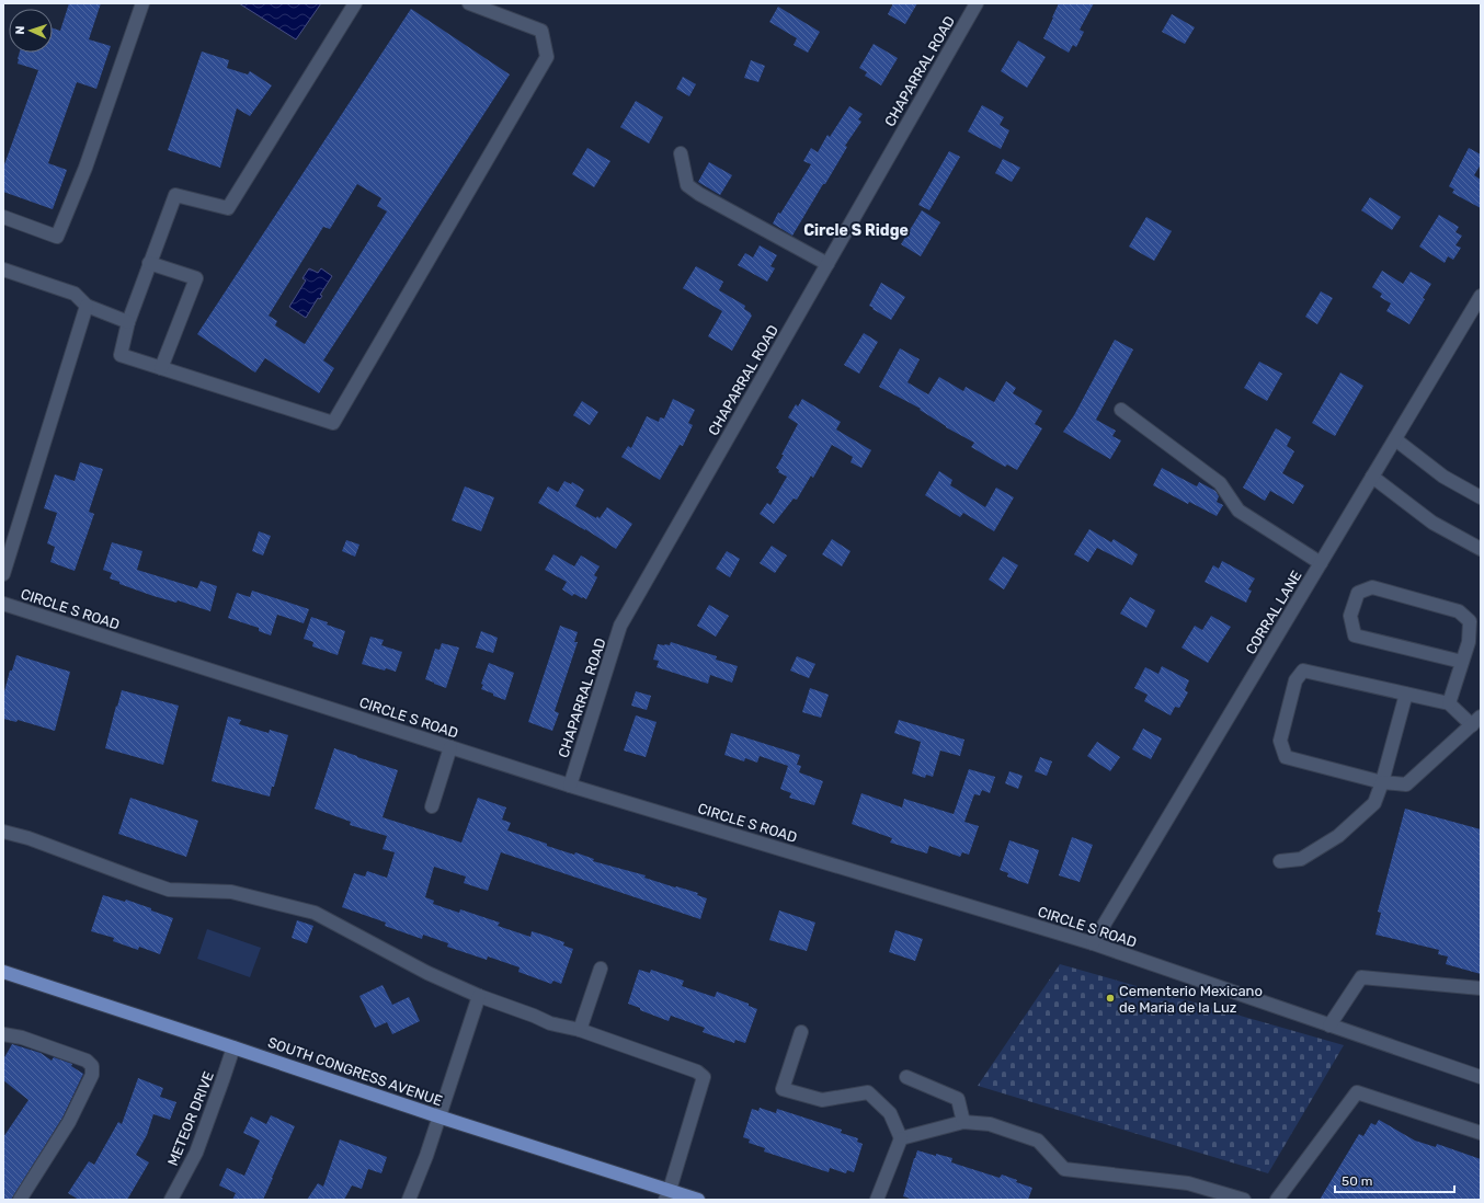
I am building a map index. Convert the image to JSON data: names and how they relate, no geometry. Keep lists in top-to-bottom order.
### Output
{
  "streets": {
    "main road": ["SOUTH CONGRESS AVENUE"],
    "street": [
      "CHAPARRAL ROAD",
      "CIRCLE S ROAD",
      "CORRAL LANE",
      "METEOR DRIVE"
    ]
  },
  "crossings": [
    ["CHAPARRAL ROAD", "CIRCLE S ROAD"],
    ["CIRCLE S ROAD", "CORRAL LANE"],
    ["SOUTH CONGRESS AVENUE", "METEOR DRIVE"]
  ],
  "districts": ["Circle S Ridge"],
  "places": ["Cementerio Mexicano de Maria de la Luz"],
  "scale_bar": "50 m",
  "north": "left"
}
